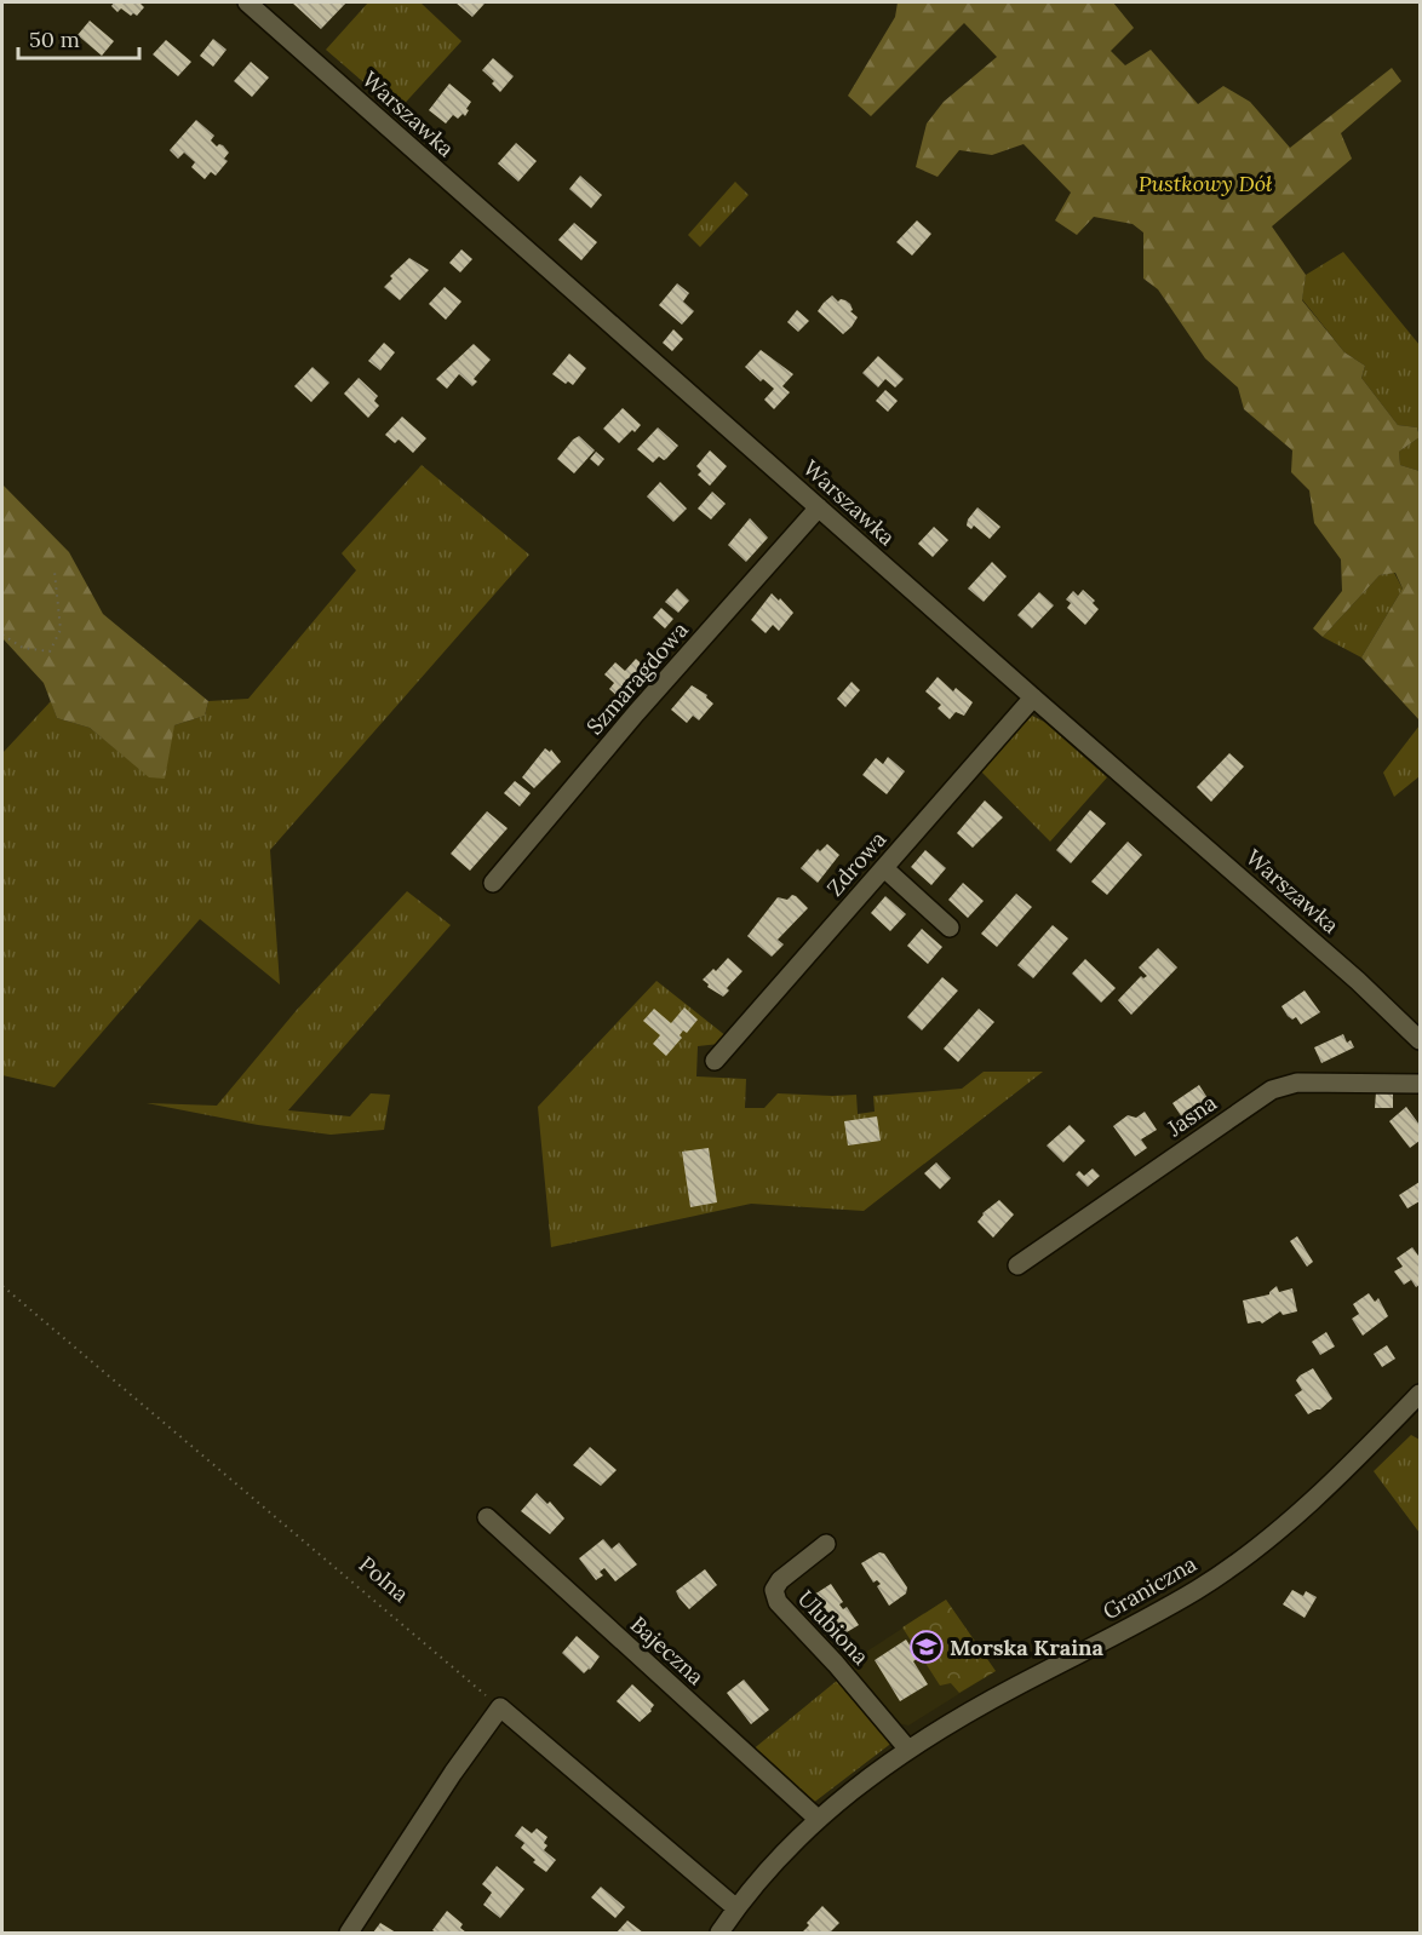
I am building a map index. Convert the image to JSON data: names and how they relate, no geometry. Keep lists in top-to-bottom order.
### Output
{
  "streets": {
    "street": [
      "Warszawka",
      "Szmaragdowa",
      "Zdrowa",
      "Jasna",
      "Graniczna",
      "Ulubiona",
      "Bajeczna"
    ],
    "path": ["Polna"]
  },
  "crossings": [
    ["Warszawka", "Szmaragdowa"],
    ["Warszawka", "Zdrowa"],
    ["Graniczna", "Ulubiona"],
    ["Graniczna", "Bajeczna"]
  ],
  "parks": ["Pustkowy Dół"],
  "places": {
    "school or university": ["Morska Kraina"]
  },
  "scale_bar": "50 m"
}
